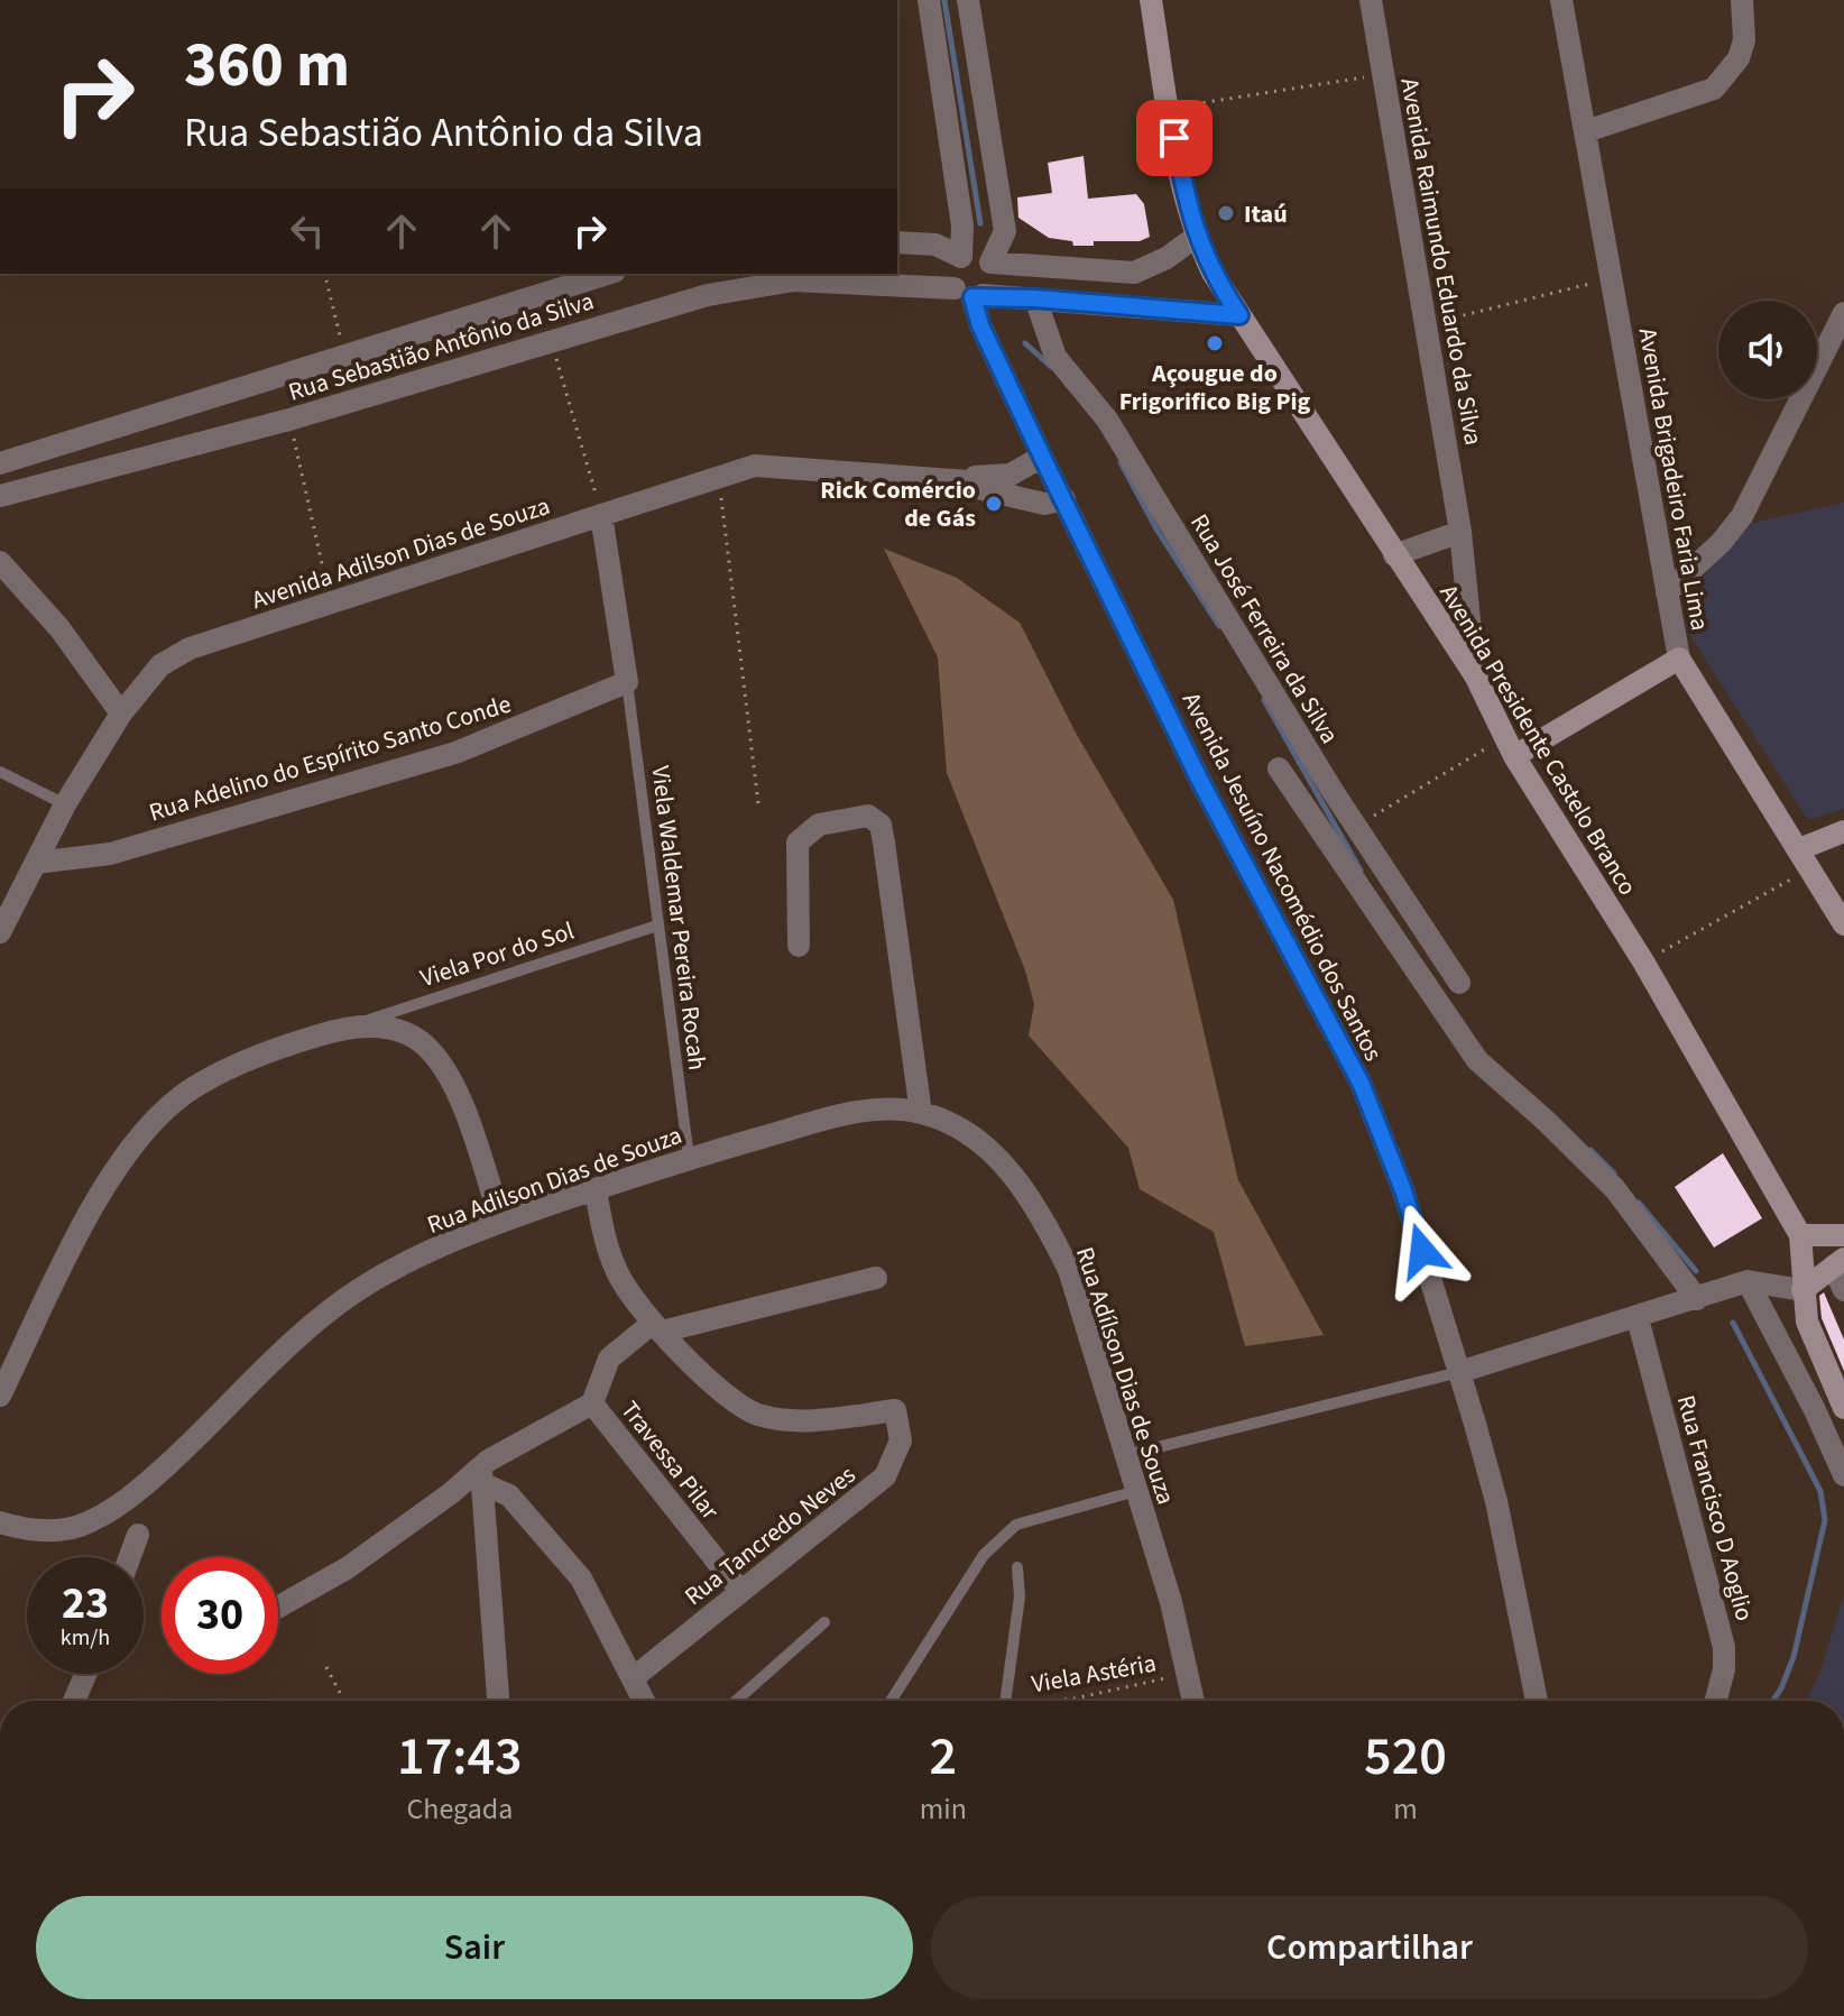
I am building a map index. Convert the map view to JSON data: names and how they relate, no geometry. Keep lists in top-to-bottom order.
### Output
{
  "streets": {
    "street": [
      "Avenida Raimundo Eduardo da Silva",
      "Rua Sebastião Antônio da Silva",
      "Avenida Brigadeiro Faria Lima",
      "Avenida Adilson Dias de Souza",
      "Rua José Ferreira da Silva",
      "Avenida Presidente Castelo Branco",
      "Rua Adelino do Espírito Santo Conde",
      "Avenida Jesuíno Nacomédio dos Santos",
      "Rua Adilson Dias de Souza",
      "Rua Adílson Dias de Souza",
      "Travessa Pilar",
      "Rua Francisco D Aoglio",
      "Rua Tancredo Neves"
    ],
    "lane": ["Viela Waldemar Pereira Rocah", "Viela Por do Sol"],
    "path": ["Viela Astéria"]
  },
  "crossings": [
    ["Avenida Raimundo Eduardo da Silva", "Avenida Presidente Castelo Branco"],
    ["Rua Sebastião Antônio da Silva", "Rua José Ferreira da Silva"],
    ["Rua Sebastião Antônio da Silva", "Avenida Presidente Castelo Branco"],
    ["Rua Sebastião Antônio da Silva", "Avenida Jesuíno Nacomédio dos Santos"],
    ["Avenida Adilson Dias de Souza", "Rua Adelino do Espírito Santo Conde"],
    ["Avenida Adilson Dias de Souza", "Avenida Jesuíno Nacomédio dos Santos"],
    ["Rua Adelino do Espírito Santo Conde", "Viela Waldemar Pereira Rocah"],
    ["Viela Waldemar Pereira Rocah", "Viela Por do Sol"],
    ["Viela Waldemar Pereira Rocah", "Rua Adilson Dias de Souza"],
    ["Rua Adilson Dias de Souza", "Rua Adílson Dias de Souza"],
    ["Rua Adílson Dias de Souza", "Viela Astéria"],
    ["Travessa Pilar", "Rua Tancredo Neves"]
  ],
  "places": ["Itaú", "Açougue do Frigorifico Big Pig", "Rick Comércio de Gás"],
  "page": {
    "turn": ["360 m", "Rua Sebastião Antônio da Silva"],
    "speed": "23 km/h",
    "limit": "30",
    "eta": [
      "17:43",
      "Chegada",
      "2",
      "min",
      "520",
      "m"
    ],
    "buttons": ["Sair", "Compartilhar"]
  }
}
